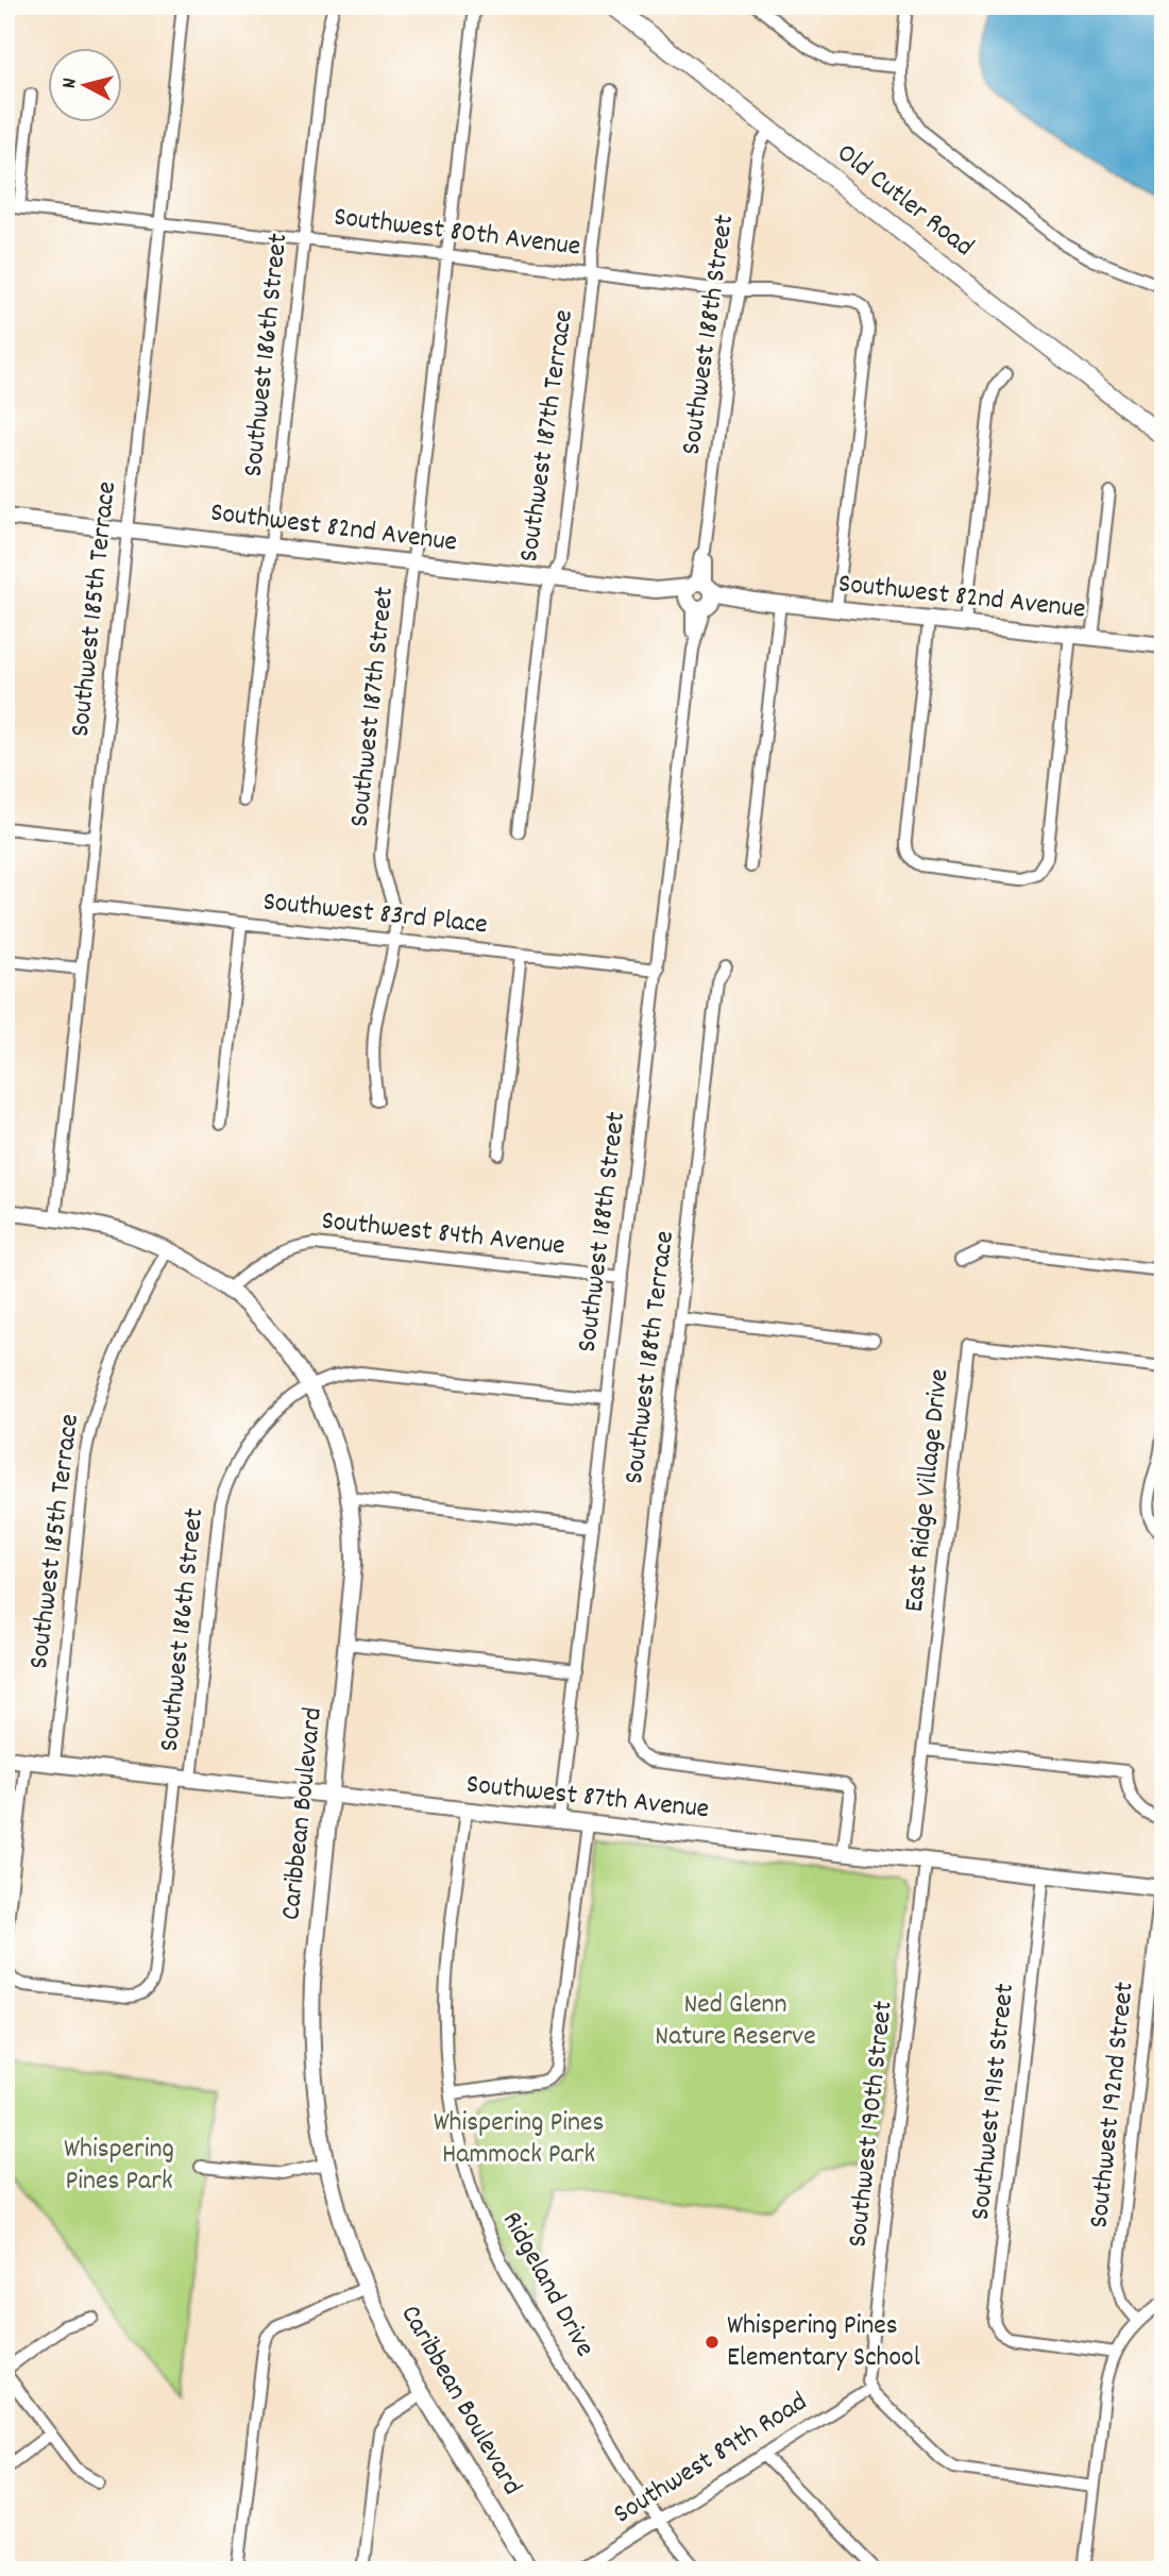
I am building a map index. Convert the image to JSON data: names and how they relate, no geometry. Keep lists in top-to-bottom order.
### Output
{
  "streets": {
    "main road": ["Old Cutler Road"],
    "street": [
      "Southwest 80th Avenue",
      "Southwest 188th Street",
      "Southwest 186th Street",
      "Southwest 187th Terrace",
      "Southwest 82nd Avenue",
      "Southwest 185th Terrace",
      "Southwest 187th Street",
      "Southwest 83rd Place",
      "Southwest 84th Avenue",
      "Southwest 188th Terrace",
      "East Ridge Village Drive",
      "Southwest 87th Avenue",
      "Caribbean Boulevard",
      "Southwest 191st Street",
      "Southwest 192nd Street",
      "Southwest 190th Street",
      "Ridgeland Drive",
      "Southwest 89th Road"
    ]
  },
  "crossings": [
    ["Old Cutler Road", "Southwest 188th Street"],
    ["Southwest 80th Avenue", "Southwest 188th Street"],
    ["Southwest 80th Avenue", "Southwest 186th Street"],
    ["Southwest 80th Avenue", "Southwest 187th Terrace"],
    ["Southwest 80th Avenue", "Southwest 185th Terrace"],
    ["Southwest 80th Avenue", "Southwest 187th Street"],
    ["Southwest 188th Street", "Southwest 186th Street"],
    ["Southwest 188th Street", "Southwest 82nd Avenue"],
    ["Southwest 188th Street", "Southwest 83rd Place"],
    ["Southwest 188th Street", "Southwest 84th Avenue"],
    ["Southwest 188th Street", "Southwest 87th Avenue"],
    ["Southwest 186th Street", "Southwest 82nd Avenue"],
    ["Southwest 186th Street", "Southwest 87th Avenue"],
    ["Southwest 186th Street", "Caribbean Boulevard"],
    ["Southwest 187th Terrace", "Southwest 82nd Avenue"],
    ["Southwest 82nd Avenue", "Southwest 185th Terrace"],
    ["Southwest 82nd Avenue", "Southwest 187th Street"],
    ["Southwest 185th Terrace", "Southwest 83rd Place"],
    ["Southwest 185th Terrace", "Southwest 87th Avenue"],
    ["Southwest 185th Terrace", "Caribbean Boulevard"],
    ["Southwest 187th Street", "Southwest 83rd Place"],
    ["Southwest 84th Avenue", "Caribbean Boulevard"],
    ["Southwest 188th Terrace", "Southwest 87th Avenue"],
    ["Southwest 87th Avenue", "Caribbean Boulevard"],
    ["Southwest 87th Avenue", "Southwest 191st Street"],
    ["Southwest 87th Avenue", "Southwest 192nd Street"],
    ["Southwest 87th Avenue", "Southwest 190th Street"],
    ["Southwest 87th Avenue", "Ridgeland Drive"],
    ["Southwest 190th Street", "Southwest 89th Road"],
    ["Ridgeland Drive", "Southwest 89th Road"]
  ],
  "parks": ["Ned Glenn Nature Reserve", "Whispering Pines Hammock Park", "Whispering Pines Park"],
  "places": ["Whispering Pines Elementary School"],
  "north": "left"
}
